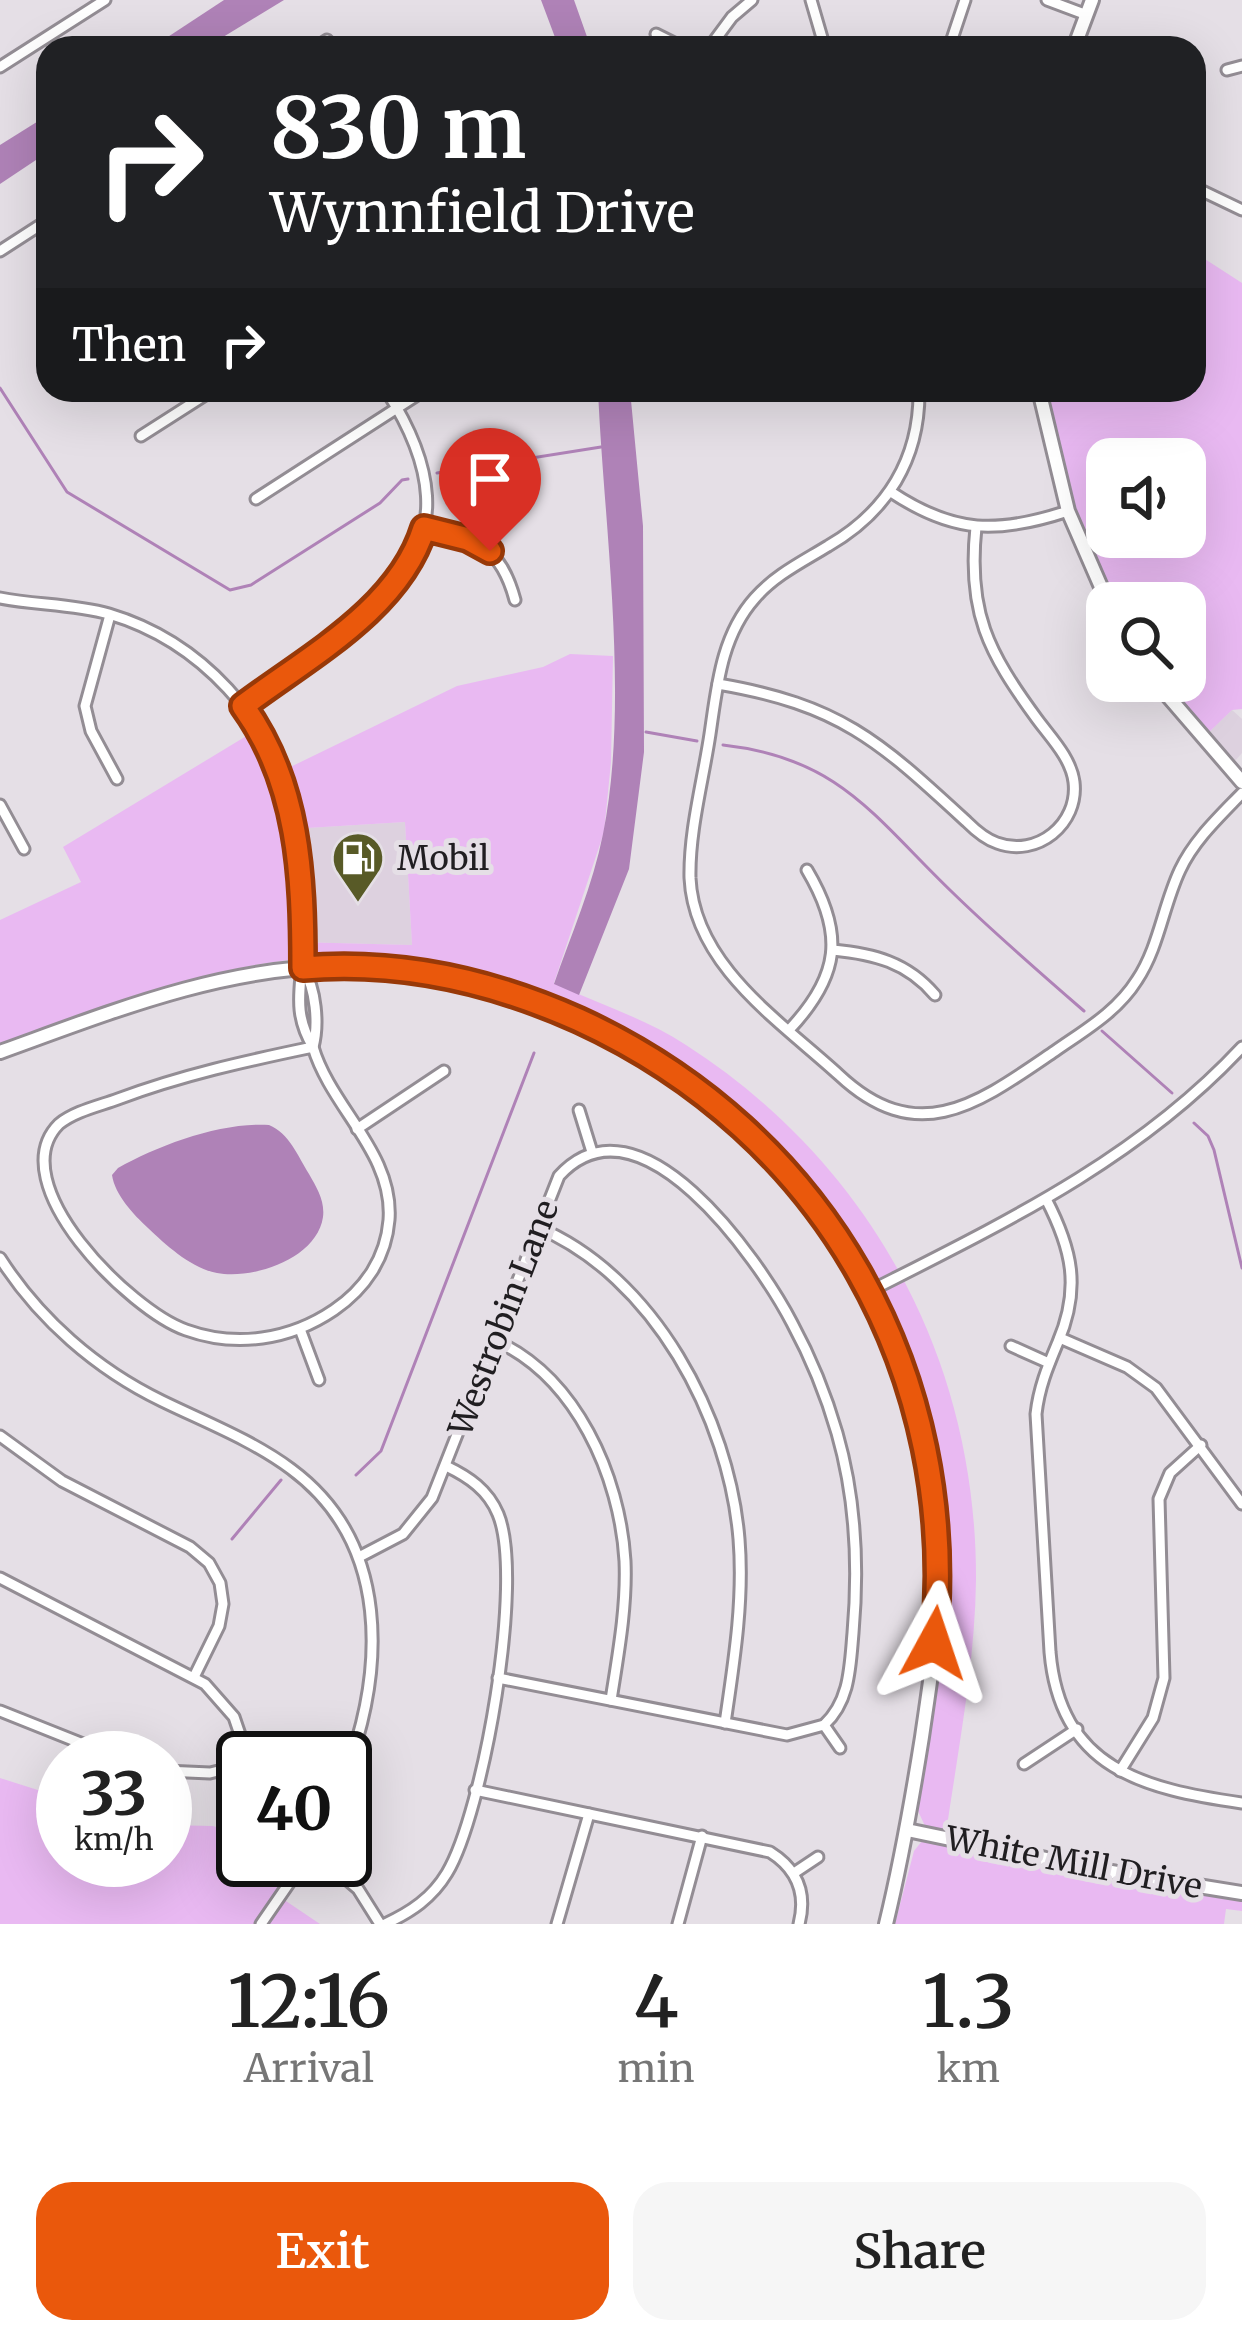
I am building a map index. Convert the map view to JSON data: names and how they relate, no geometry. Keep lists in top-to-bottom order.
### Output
{
  "streets": {
    "street": ["Westrobin Lane", "White Mill Drive"]
  },
  "places": {
    "fuel station": ["Mobil"]
  },
  "page": {
    "turn": ["830 m", "Wynnfield Drive"],
    "then": "Then",
    "speed": "33 km/h",
    "limit": "40",
    "eta": [
      "12:16",
      "Arrival",
      "4",
      "min",
      "1.3",
      "km"
    ],
    "buttons": ["Exit", "Share"]
  }
}
